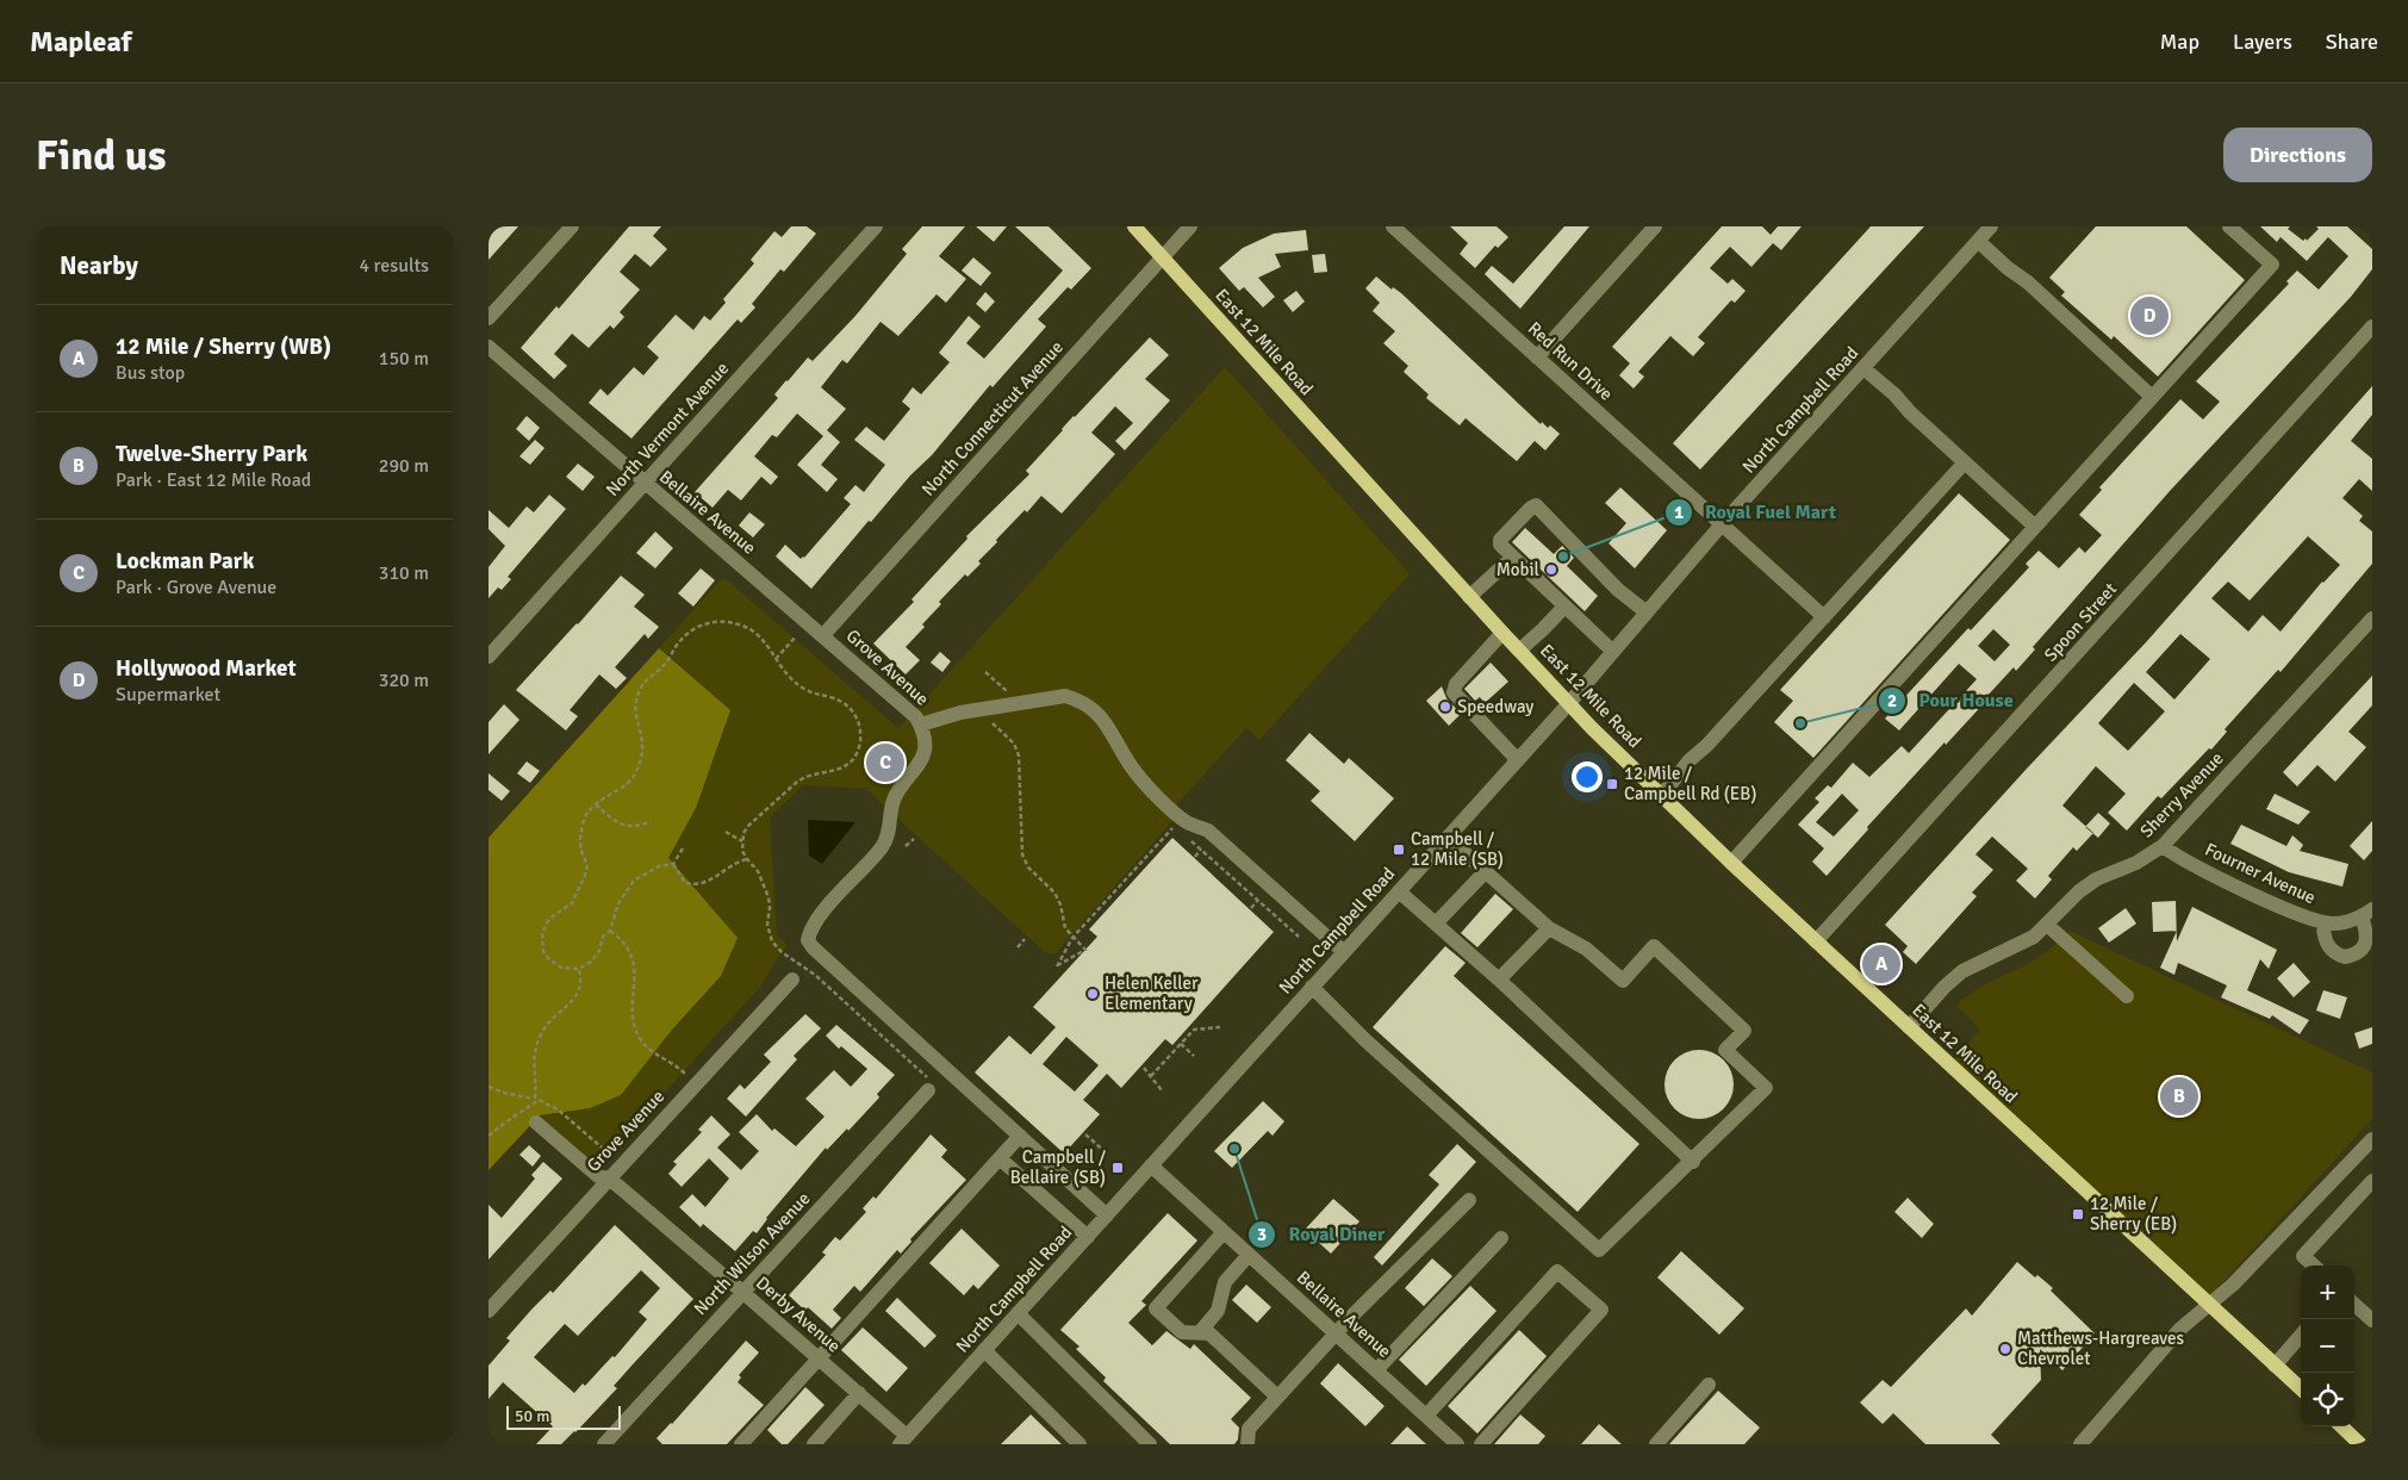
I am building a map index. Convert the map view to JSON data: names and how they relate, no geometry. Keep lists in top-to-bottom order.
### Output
{
  "streets": {
    "main road": ["East 12 Mile Road"],
    "street": [
      "Red Run Drive",
      "North Campbell Road",
      "North Connecticut Avenue",
      "North Vermont Avenue",
      "Bellaire Avenue",
      "Spoon Street",
      "Grove Avenue",
      "Sherry Avenue",
      "Fourner Avenue",
      "North Wilson Avenue",
      "Derby Avenue"
    ]
  },
  "crossings": [
    ["East 12 Mile Road", "North Campbell Road"],
    ["East 12 Mile Road", "North Connecticut Avenue"],
    ["East 12 Mile Road", "Spoon Street"],
    ["East 12 Mile Road", "Sherry Avenue"],
    ["Red Run Drive", "North Campbell Road"],
    ["North Campbell Road", "Bellaire Avenue"],
    ["North Campbell Road", "Derby Avenue"],
    ["North Connecticut Avenue", "Bellaire Avenue"],
    ["North Connecticut Avenue", "Grove Avenue"],
    ["North Vermont Avenue", "Bellaire Avenue"],
    ["Bellaire Avenue", "Grove Avenue"],
    ["Grove Avenue", "Derby Avenue"],
    ["Sherry Avenue", "Fourner Avenue"],
    ["North Wilson Avenue", "Derby Avenue"]
  ],
  "places": {
    "other": [
      "Royal Fuel Mart",
      "Mobil",
      "Speedway",
      "Pour House",
      "Helen Keller Elementary",
      "Royal Diner",
      "Matthews-Hargreaves Chevrolet"
    ],
    "transit": [
      "12 Mile / Campbell Rd (EB)",
      "Campbell / 12 Mile (SB)",
      "Campbell / Bellaire (SB)",
      "12 Mile / Sherry (EB)"
    ]
  },
  "scale_bar": "50 m",
  "page": {
    "header": "Mapleaf",
    "nav": ["Map", "Layers", "Share"],
    "buttons": "Directions",
    "title": "Find us",
    "heading": ["Nearby", "4 results"],
    "pins": [
      "D",
      "C",
      "A",
      "B"
    ],
    "list": [
      {
        "mark": "A",
        "name": "12 Mile / Sherry (WB)",
        "note": "Bus stop",
        "value": "150 m"
      },
      {
        "mark": "B",
        "name": "Twelve-Sherry Park",
        "note": "Park · East 12 Mile Road",
        "value": "290 m"
      },
      {
        "mark": "C",
        "name": "Lockman Park",
        "note": "Park · Grove Avenue",
        "value": "310 m"
      },
      {
        "mark": "D",
        "name": "Hollywood Market",
        "note": "Supermarket",
        "value": "320 m"
      }
    ],
    "map_buttons": ["+", "−"],
    "scale": "50 m"
  }
}
